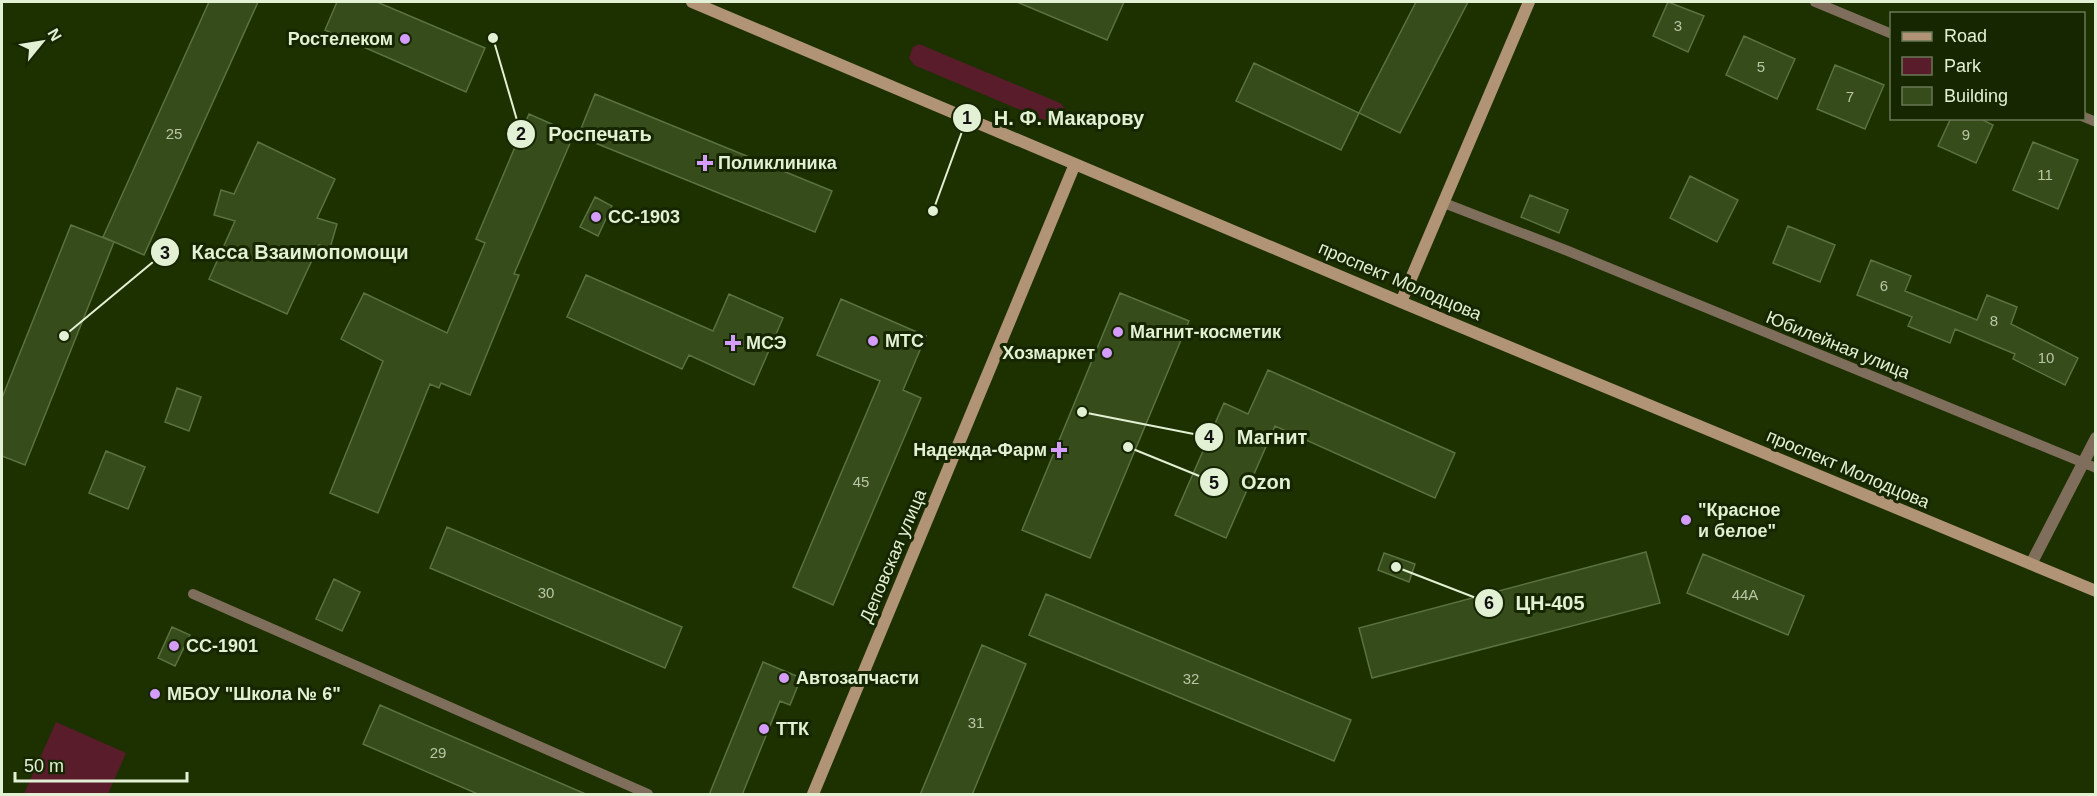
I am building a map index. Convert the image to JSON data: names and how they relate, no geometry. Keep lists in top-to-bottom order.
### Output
{
  "streets": {
    "main road": ["проспект Молодцова", "Деповская улица"],
    "lane": ["Юбилейная улица"]
  },
  "crossings": [
    ["проспект Молодцова", "Деповская улица"]
  ],
  "places": {
    "other": [
      "Роспечать",
      "Ростелеком",
      "Н. Ф. Макарову",
      "СС-1903",
      "Магнит-косметик",
      "Касса Взаимопомощи",
      "МТС",
      "Хозмаркет",
      "Магнит",
      "Ozon",
      "\"Красное и белое\"",
      "ЦН-405",
      "СС-1901",
      "Автозапчасти",
      "МБОУ \"Школа № 6\"",
      "ТТК"
    ],
    "health": ["Поликлиника", "МСЭ", "Надежда-Фарм"]
  },
  "house_numbers": [
    "3",
    "5",
    "7",
    "25",
    "9",
    "11",
    "6",
    "8",
    "10",
    "45",
    "30",
    "44А",
    "32",
    "31",
    "29"
  ],
  "legend": ["Road", "Park", "Building"],
  "scale_bar": "50 m",
  "north": "top right"
}
